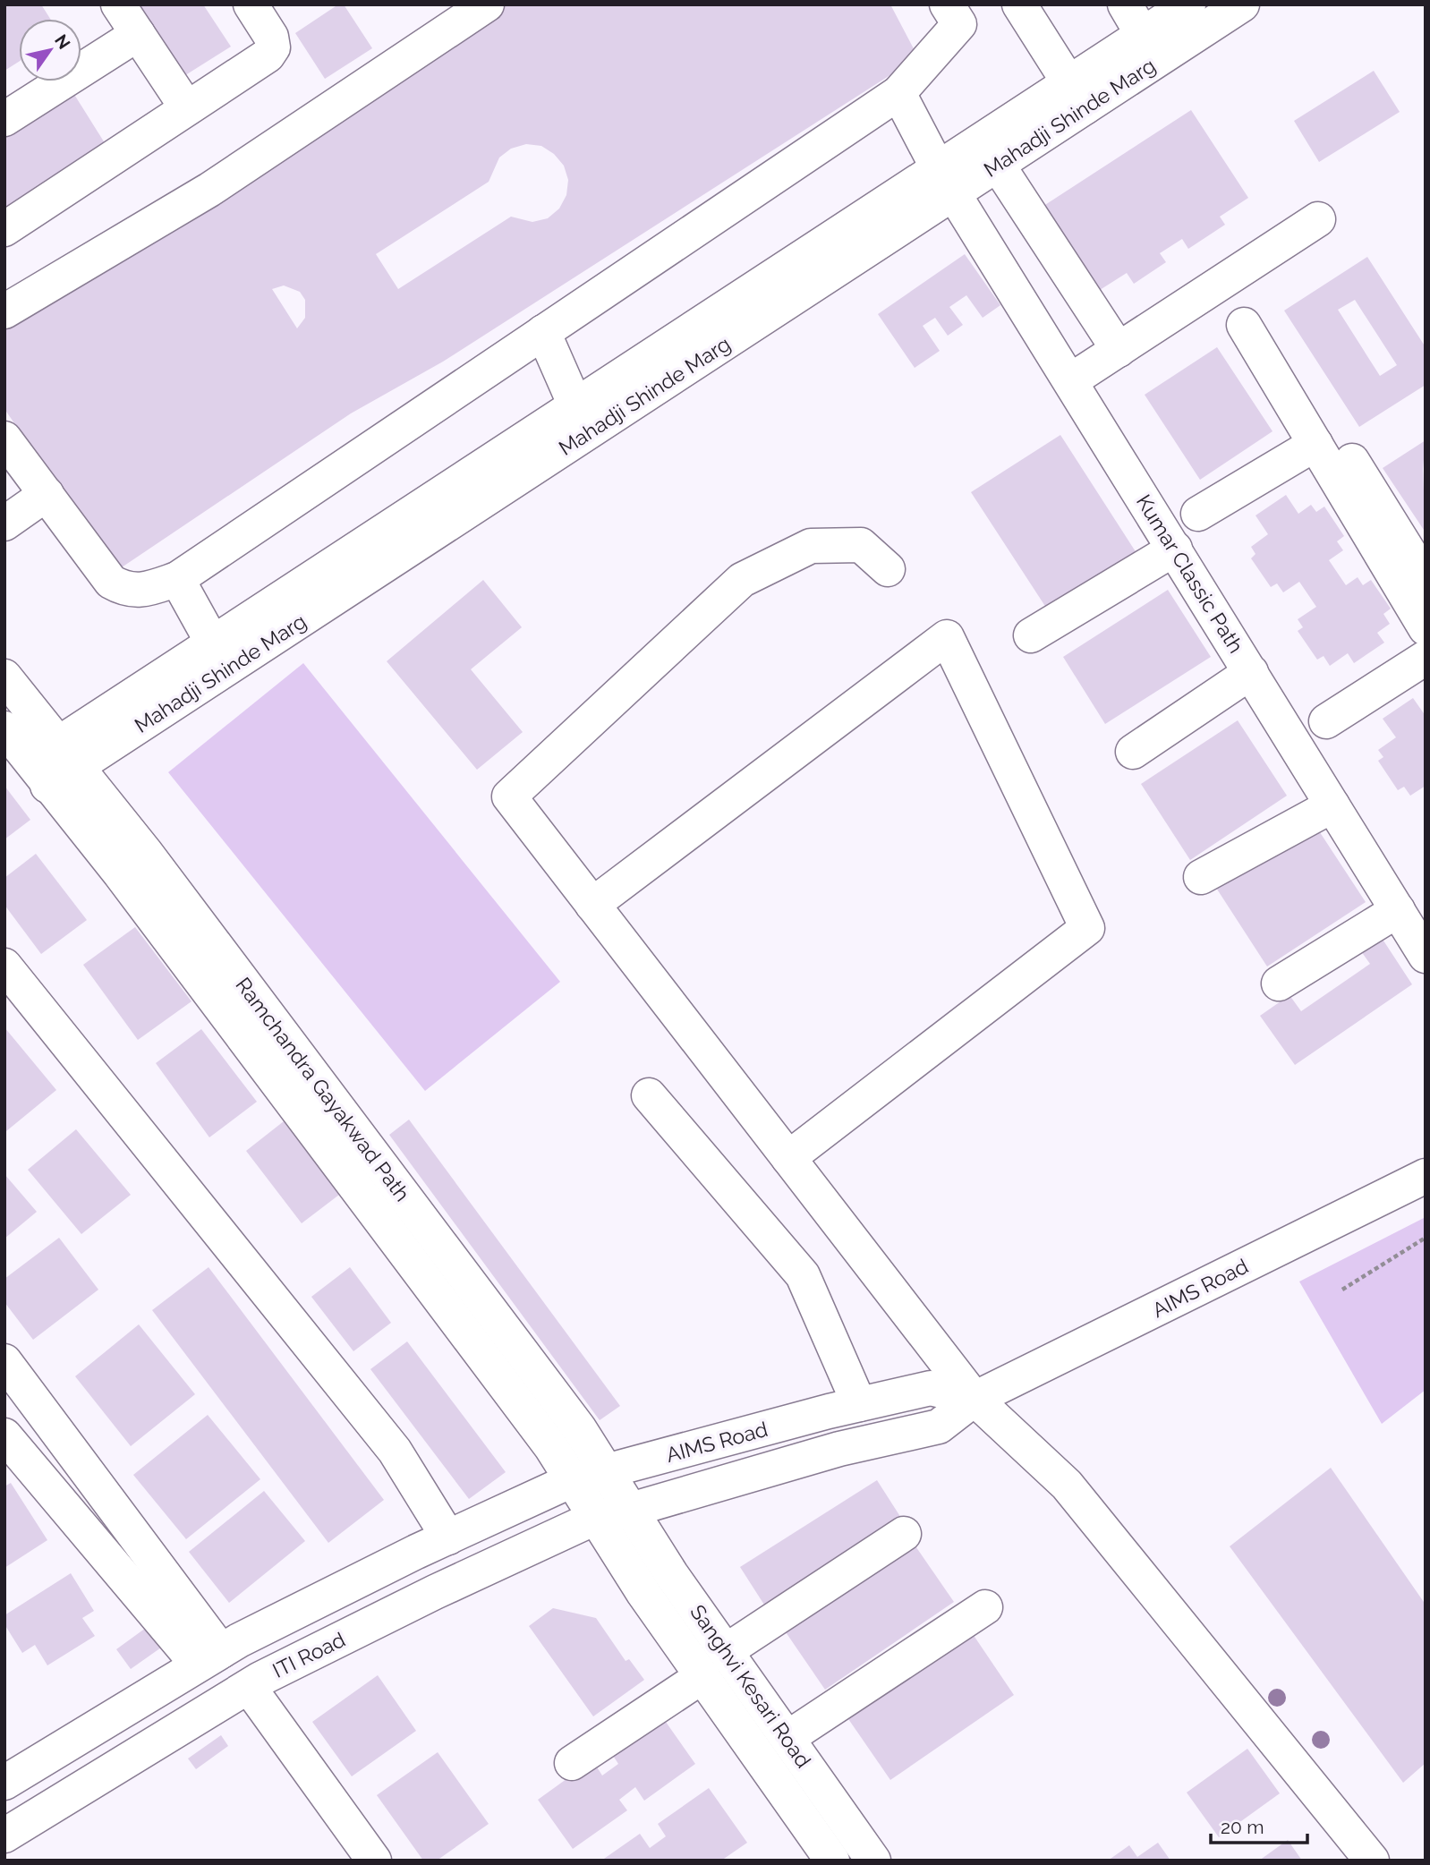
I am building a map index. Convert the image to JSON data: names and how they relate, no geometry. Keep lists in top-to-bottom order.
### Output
{
  "streets": {
    "main road": [
      "Mahadji Shinde Marg",
      "Kumar Classic Path",
      "Ramchandra Gayakwad Path",
      "AIMS Road",
      "ITI Road",
      "Sanghvi Kesari Road"
    ]
  },
  "crossings": [
    ["Mahadji Shinde Marg", "Kumar Classic Path"],
    ["Mahadji Shinde Marg", "Ramchandra Gayakwad Path"],
    ["Ramchandra Gayakwad Path", "AIMS Road"],
    ["Ramchandra Gayakwad Path", "ITI Road"],
    ["Ramchandra Gayakwad Path", "Sanghvi Kesari Road"],
    ["AIMS Road", "ITI Road"],
    ["AIMS Road", "Sanghvi Kesari Road"],
    ["ITI Road", "Sanghvi Kesari Road"]
  ],
  "scale_bar": "20 m",
  "north": "top right"
}
